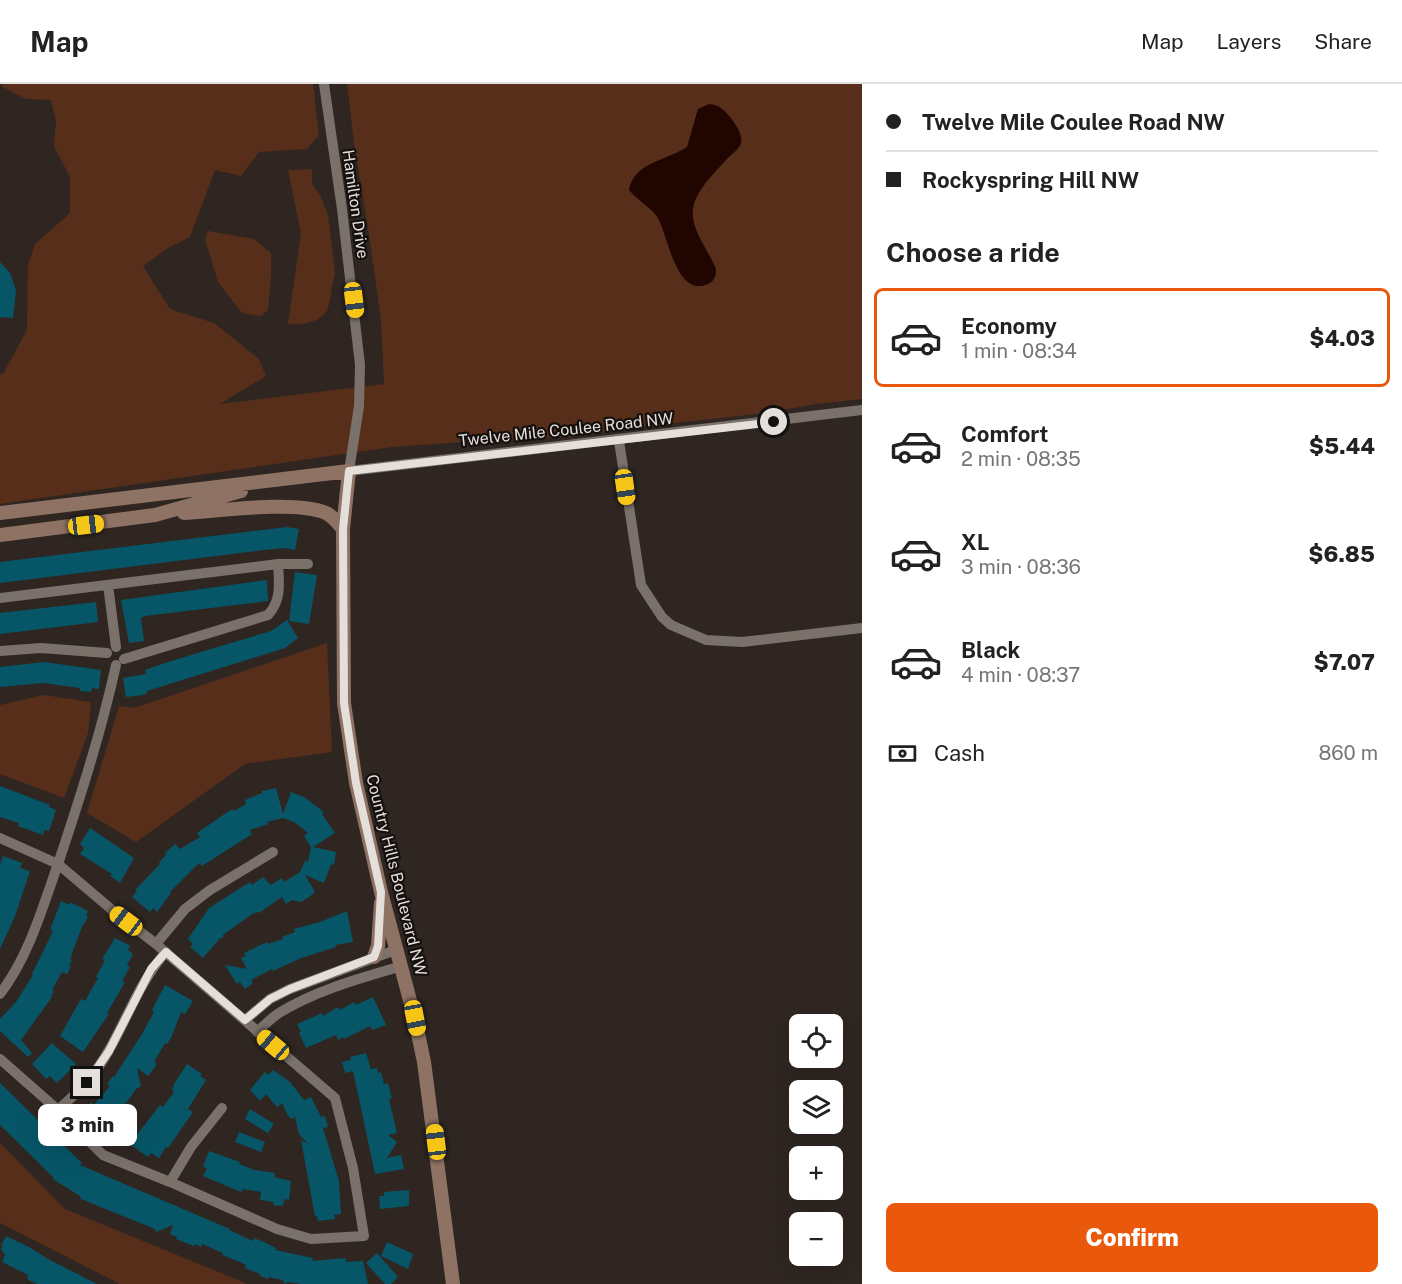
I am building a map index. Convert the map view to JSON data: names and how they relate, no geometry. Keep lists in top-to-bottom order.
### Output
{
  "streets": {
    "main road": ["Twelve Mile Coulee Road NW", "Country Hills Boulevard NW"],
    "street": ["Hamilton Drive"]
  },
  "crossings": [
    ["Hamilton Drive", "Twelve Mile Coulee Road NW"],
    ["Hamilton Drive", "Country Hills Boulevard NW"],
    ["Twelve Mile Coulee Road NW", "Country Hills Boulevard NW"]
  ],
  "page": {
    "header": "Map",
    "nav": ["Map", "Layers", "Share"],
    "banner": ["Twelve Mile Coulee Road NW", "Rockyspring Hill NW"],
    "heading": "Choose a ride",
    "list": [
      {
        "name": "Economy",
        "note": "1 min · 08:34",
        "value": "$4.03"
      },
      {
        "name": "Comfort",
        "note": "2 min · 08:35",
        "value": "$5.44"
      },
      {
        "name": "XL",
        "note": "3 min · 08:36",
        "value": "$6.85"
      },
      {
        "name": "Black",
        "note": "4 min · 08:37",
        "value": "$7.07"
      }
    ],
    "pay": ["Cash", "860 m"],
    "map_buttons": ["+", "−"],
    "bubble": "3 min",
    "buttons": "Confirm"
  }
}
